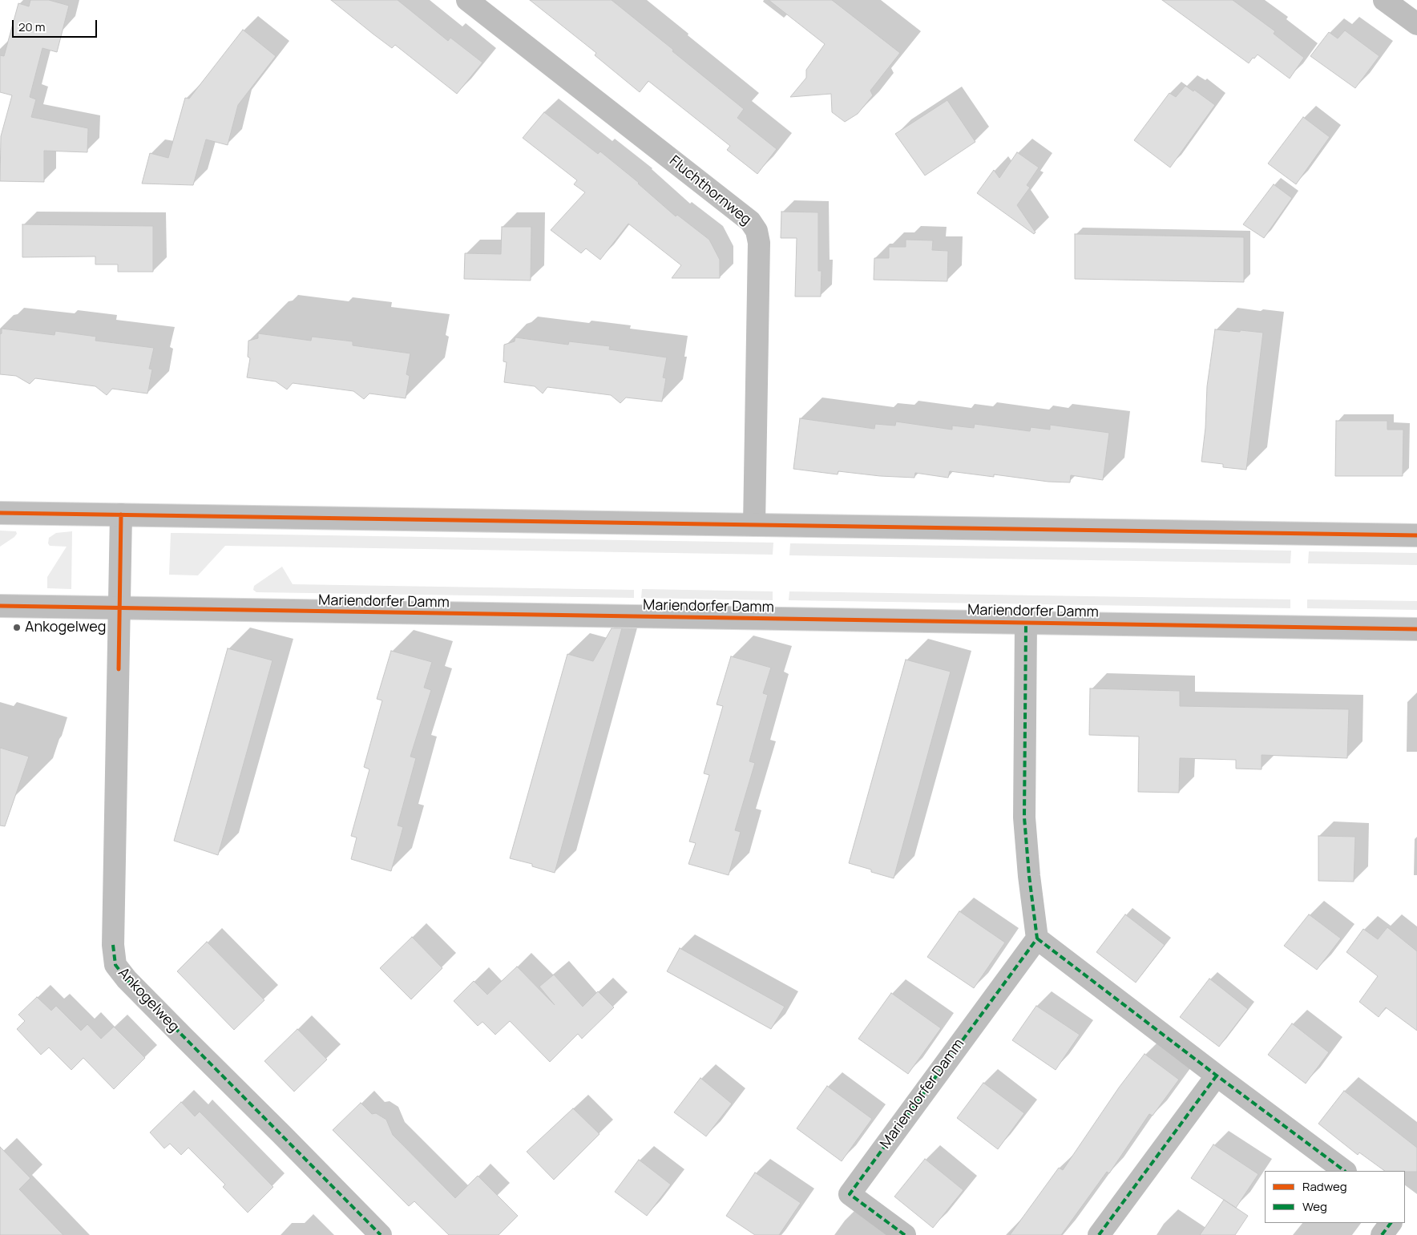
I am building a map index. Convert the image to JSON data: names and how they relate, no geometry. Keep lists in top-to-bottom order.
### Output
{
  "streets": {
    "street": ["Fluchthornweg", "Mariendorfer Damm", "Ankogelweg"]
  },
  "crossings": [
    ["Mariendorfer Damm", "Ankogelweg"]
  ],
  "places": ["Ankogelweg"],
  "legend": ["Radweg", "Weg"],
  "scale_bar": "20 m"
}
